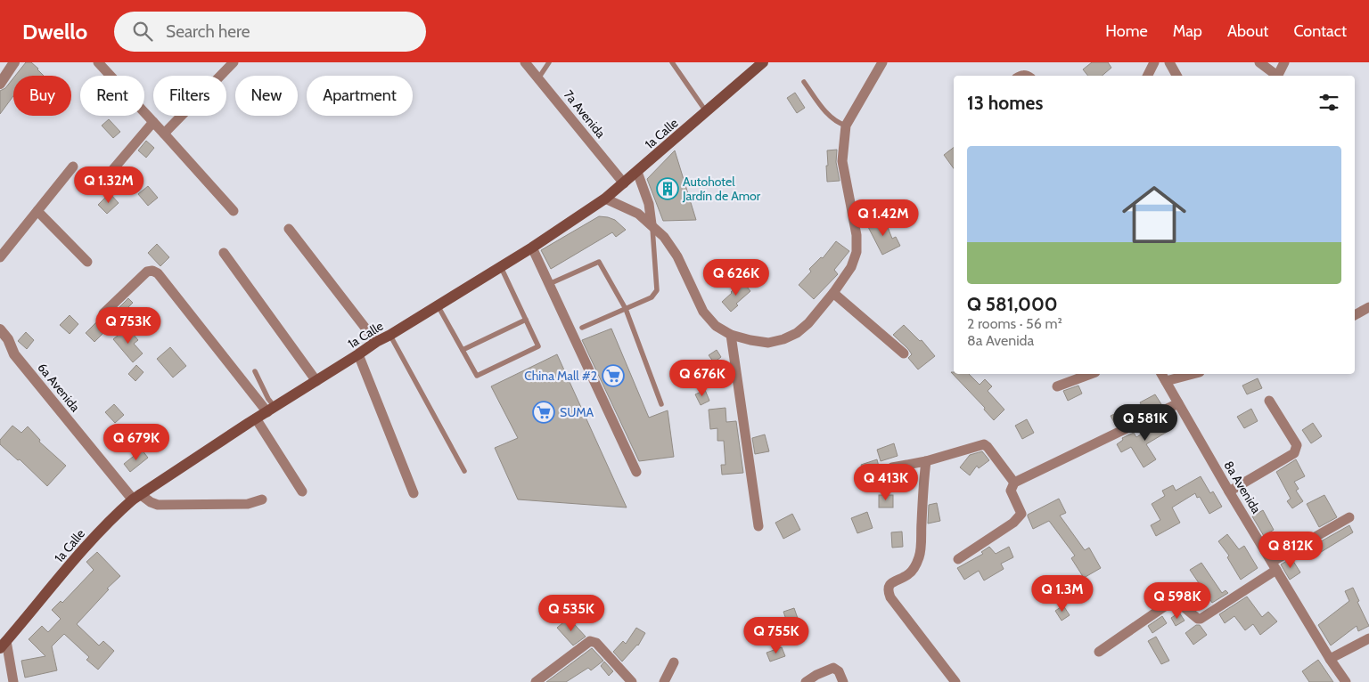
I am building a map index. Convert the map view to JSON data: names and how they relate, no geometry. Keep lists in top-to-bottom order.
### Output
{
  "streets": {
    "main road": ["1a Calle"],
    "street": ["7a Avenida", "6a Avenida", "8a Avenida"]
  },
  "crossings": [
    ["7a Avenida", "1a Calle"],
    ["1a Calle", "6a Avenida"]
  ],
  "places": {
    "building": ["Autohotel Jardín de Amor"],
    "supermarket": ["China Mall #2", "SUMA"]
  },
  "page": {
    "header": "Dwello",
    "search": "Search here",
    "nav": [
      "Home",
      "Map",
      "About",
      "Contact"
    ],
    "chip": [
      "Buy",
      "Rent",
      "Filters",
      "New",
      "Apartment"
    ],
    "heading": "13 homes",
    "list": [
      {
        "name": "Q 581,000",
        "note": "2 rooms · 56 m² · 8a Avenida"
      }
    ],
    "price": [
      "Q 1.32M",
      "Q 1.42M",
      "Q 626K",
      "Q 753K",
      "Q 676K",
      "Q 581K",
      "Q 679K",
      "Q 413K",
      "Q 812K",
      "Q 1.3M",
      "Q 598K",
      "Q 535K",
      "Q 755K"
    ]
  }
}
